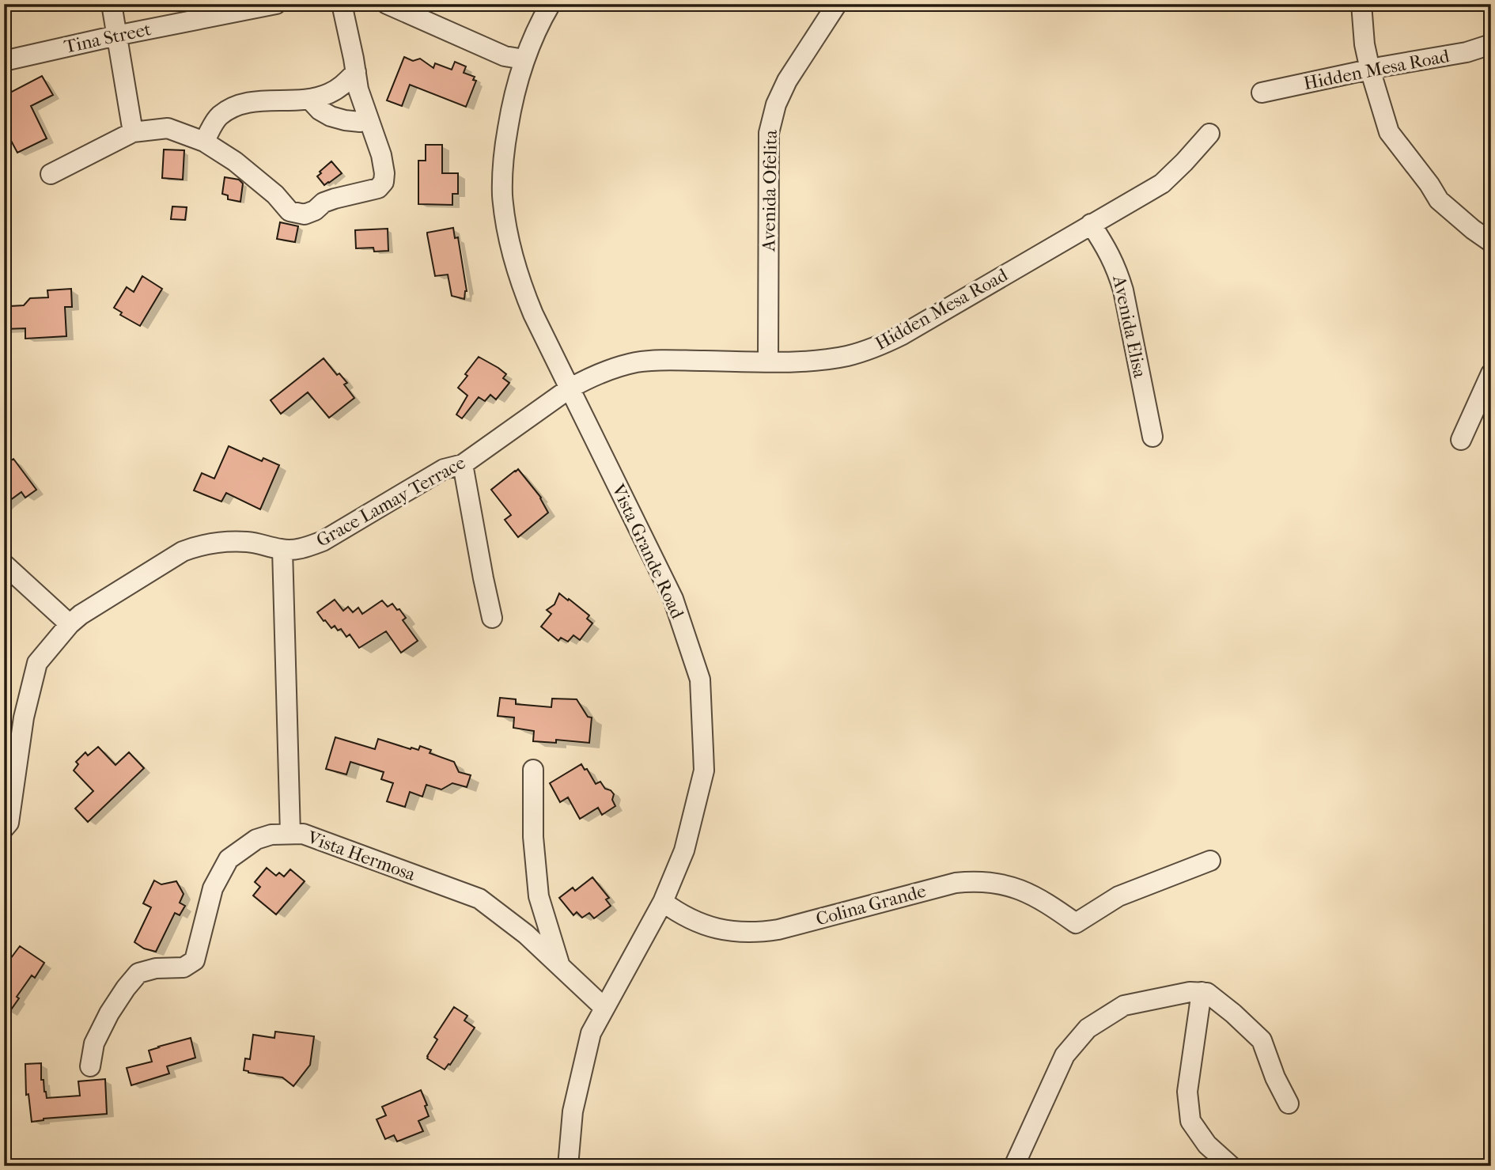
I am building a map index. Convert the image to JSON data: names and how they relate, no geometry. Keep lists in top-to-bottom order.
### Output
{
  "streets": {
    "street": [
      "Tina Street",
      "Hidden Mesa Road",
      "Avenida Ofelita",
      "Avenida Elisa",
      "Grace Lamay Terrace",
      "Vista Grande Road",
      "Vista Hermosa",
      "Colina Grande"
    ]
  },
  "crossings": [
    ["Hidden Mesa Road", "Avenida Ofelita"],
    ["Hidden Mesa Road", "Avenida Elisa"],
    ["Hidden Mesa Road", "Grace Lamay Terrace"],
    ["Hidden Mesa Road", "Vista Grande Road"],
    ["Grace Lamay Terrace", "Vista Grande Road"],
    ["Vista Grande Road", "Vista Hermosa"],
    ["Vista Grande Road", "Colina Grande"]
  ]
}
